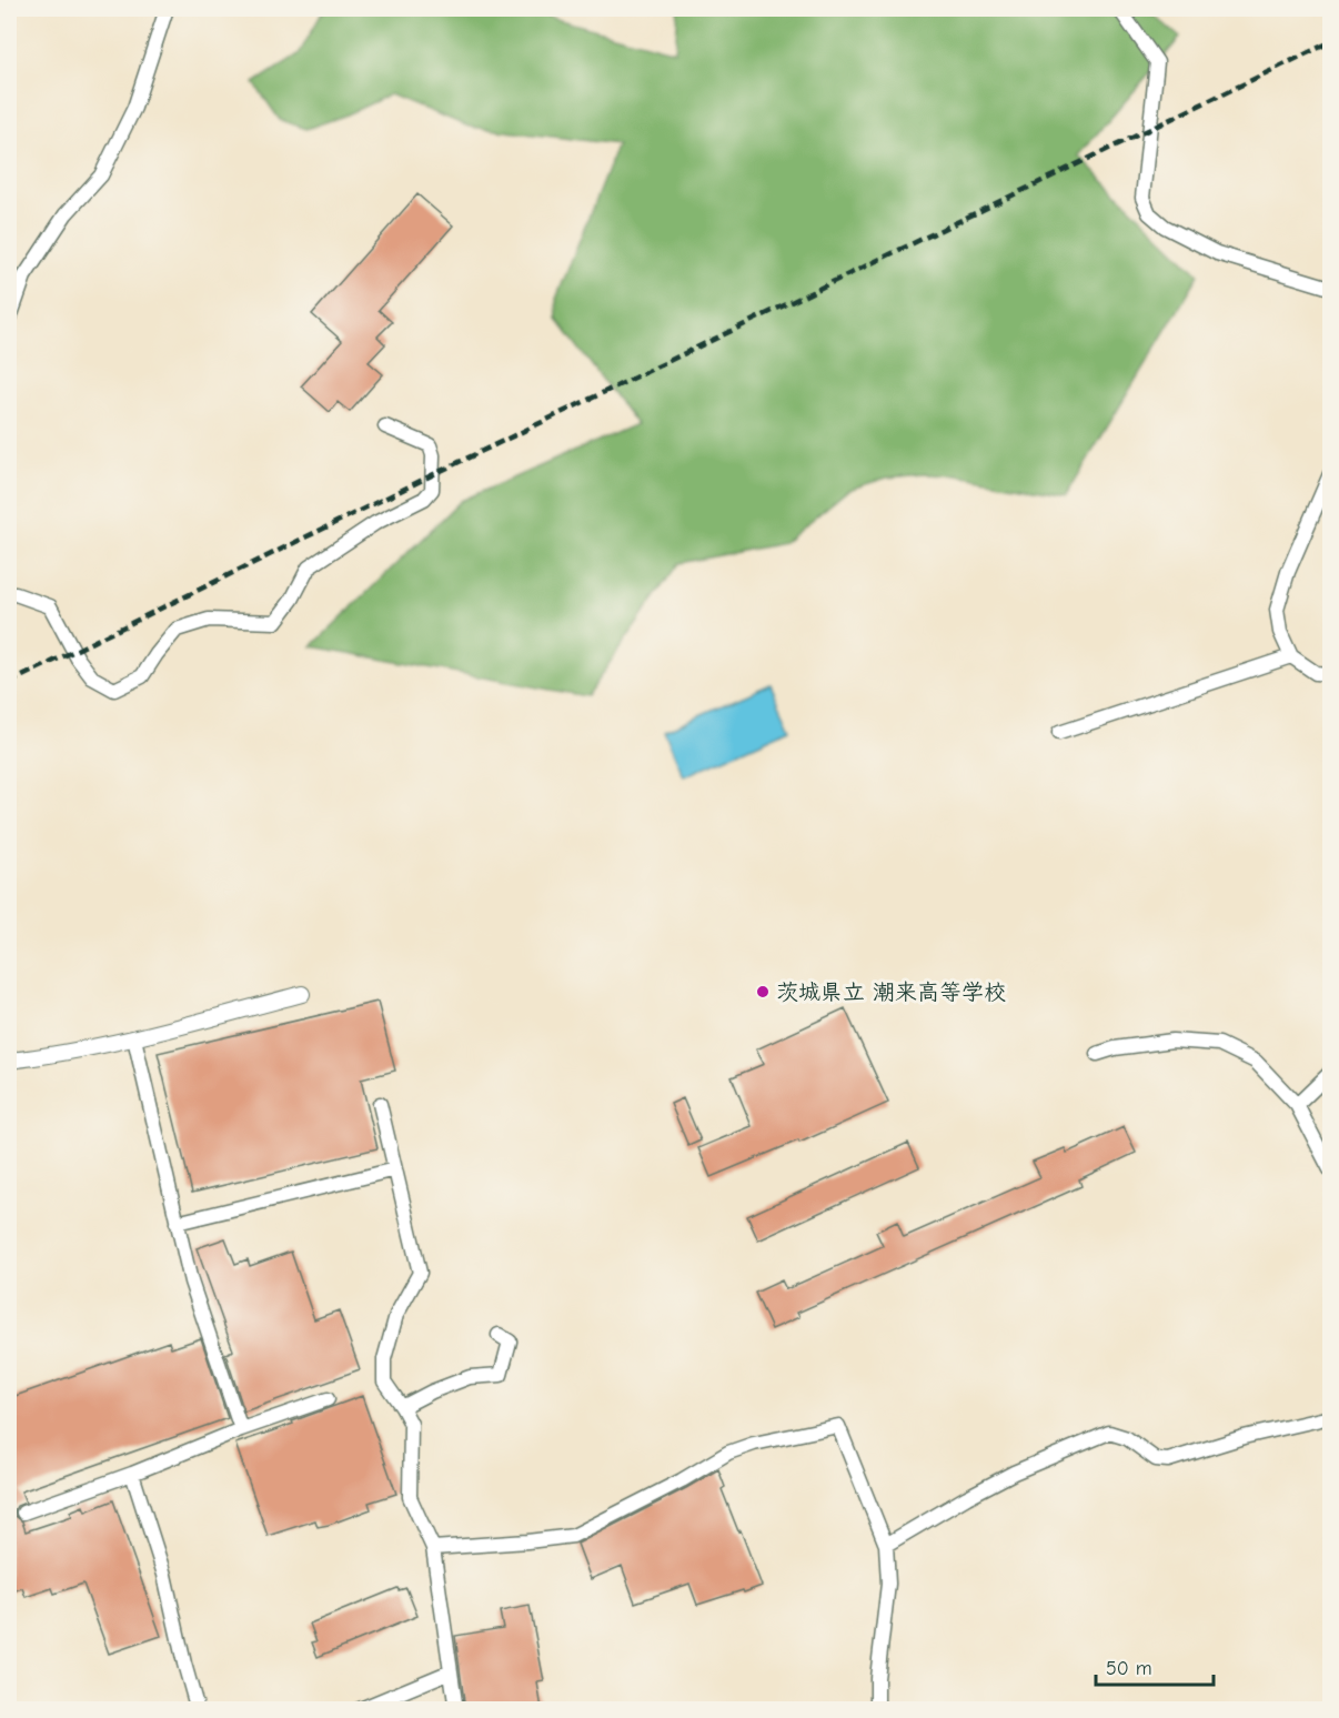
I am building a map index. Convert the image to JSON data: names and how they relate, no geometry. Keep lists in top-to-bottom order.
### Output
{
  "places": ["茨城県立 潮来高等学校"],
  "scale_bar": "50 m"
}
